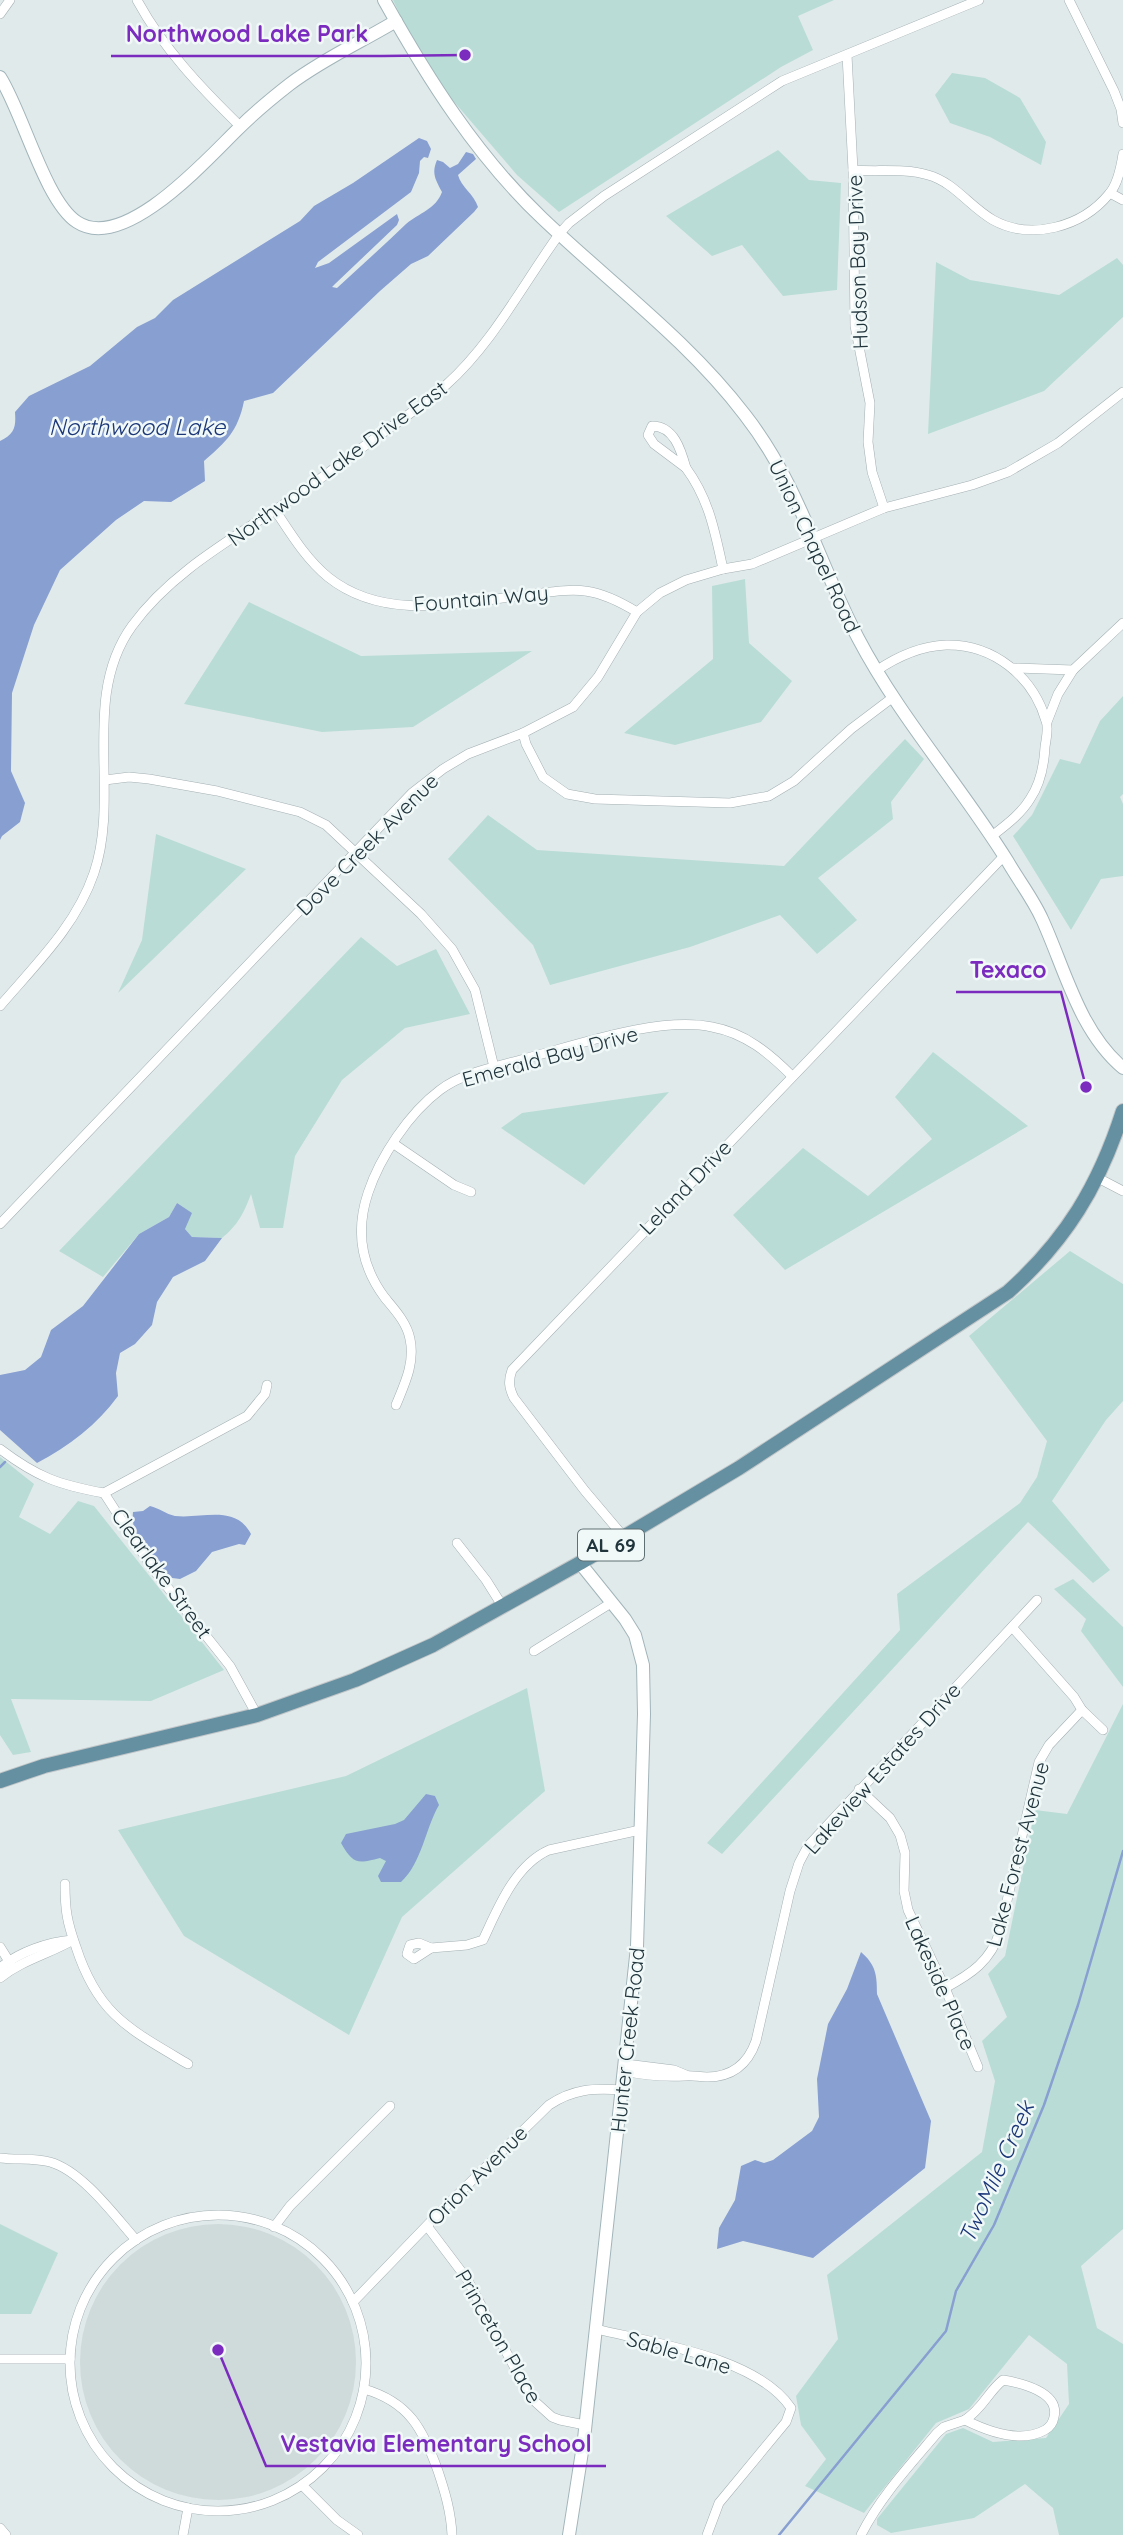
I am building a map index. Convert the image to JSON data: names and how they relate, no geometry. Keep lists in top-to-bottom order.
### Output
{
  "streets": {
    "main road": ["AL 69"],
    "street": [
      "Hudson Bay Drive",
      "Northwood Lake Drive East",
      "Union Chapel Road",
      "Fountain Way",
      "Dove Creek Avenue",
      "Emerald Bay Drive",
      "Leland Drive",
      "Clearlake Street",
      "Lakeview Estates Drive",
      "Lake Forest Avenue",
      "Lakeside Place",
      "Hunter Creek Road",
      "Orion Avenue",
      "Princeton Place",
      "Sable Lane"
    ]
  },
  "crossings": [
    ["Hudson Bay Drive", "Northwood Lake Drive East"],
    ["Hudson Bay Drive", "Dove Creek Avenue"],
    ["Northwood Lake Drive East", "Union Chapel Road"],
    ["Northwood Lake Drive East", "Fountain Way"],
    ["Union Chapel Road", "Dove Creek Avenue"],
    ["Union Chapel Road", "Leland Drive"],
    ["Fountain Way", "Dove Creek Avenue"],
    ["Emerald Bay Drive", "Leland Drive"],
    ["Leland Drive", "AL 69"],
    ["AL 69", "Clearlake Street"],
    ["AL 69", "Hunter Creek Road"],
    ["Lakeview Estates Drive", "Lakeside Place"],
    ["Lakeview Estates Drive", "Hunter Creek Road"],
    ["Lake Forest Avenue", "Lakeside Place"],
    ["Hunter Creek Road", "Orion Avenue"],
    ["Hunter Creek Road", "Princeton Place"],
    ["Hunter Creek Road", "Sable Lane"],
    ["Orion Avenue", "Princeton Place"]
  ],
  "water": ["Northwood Lake", "TwoMile Creek"],
  "places": ["Northwood Lake Park", "Texaco", "Vestavia Elementary School"]
}
